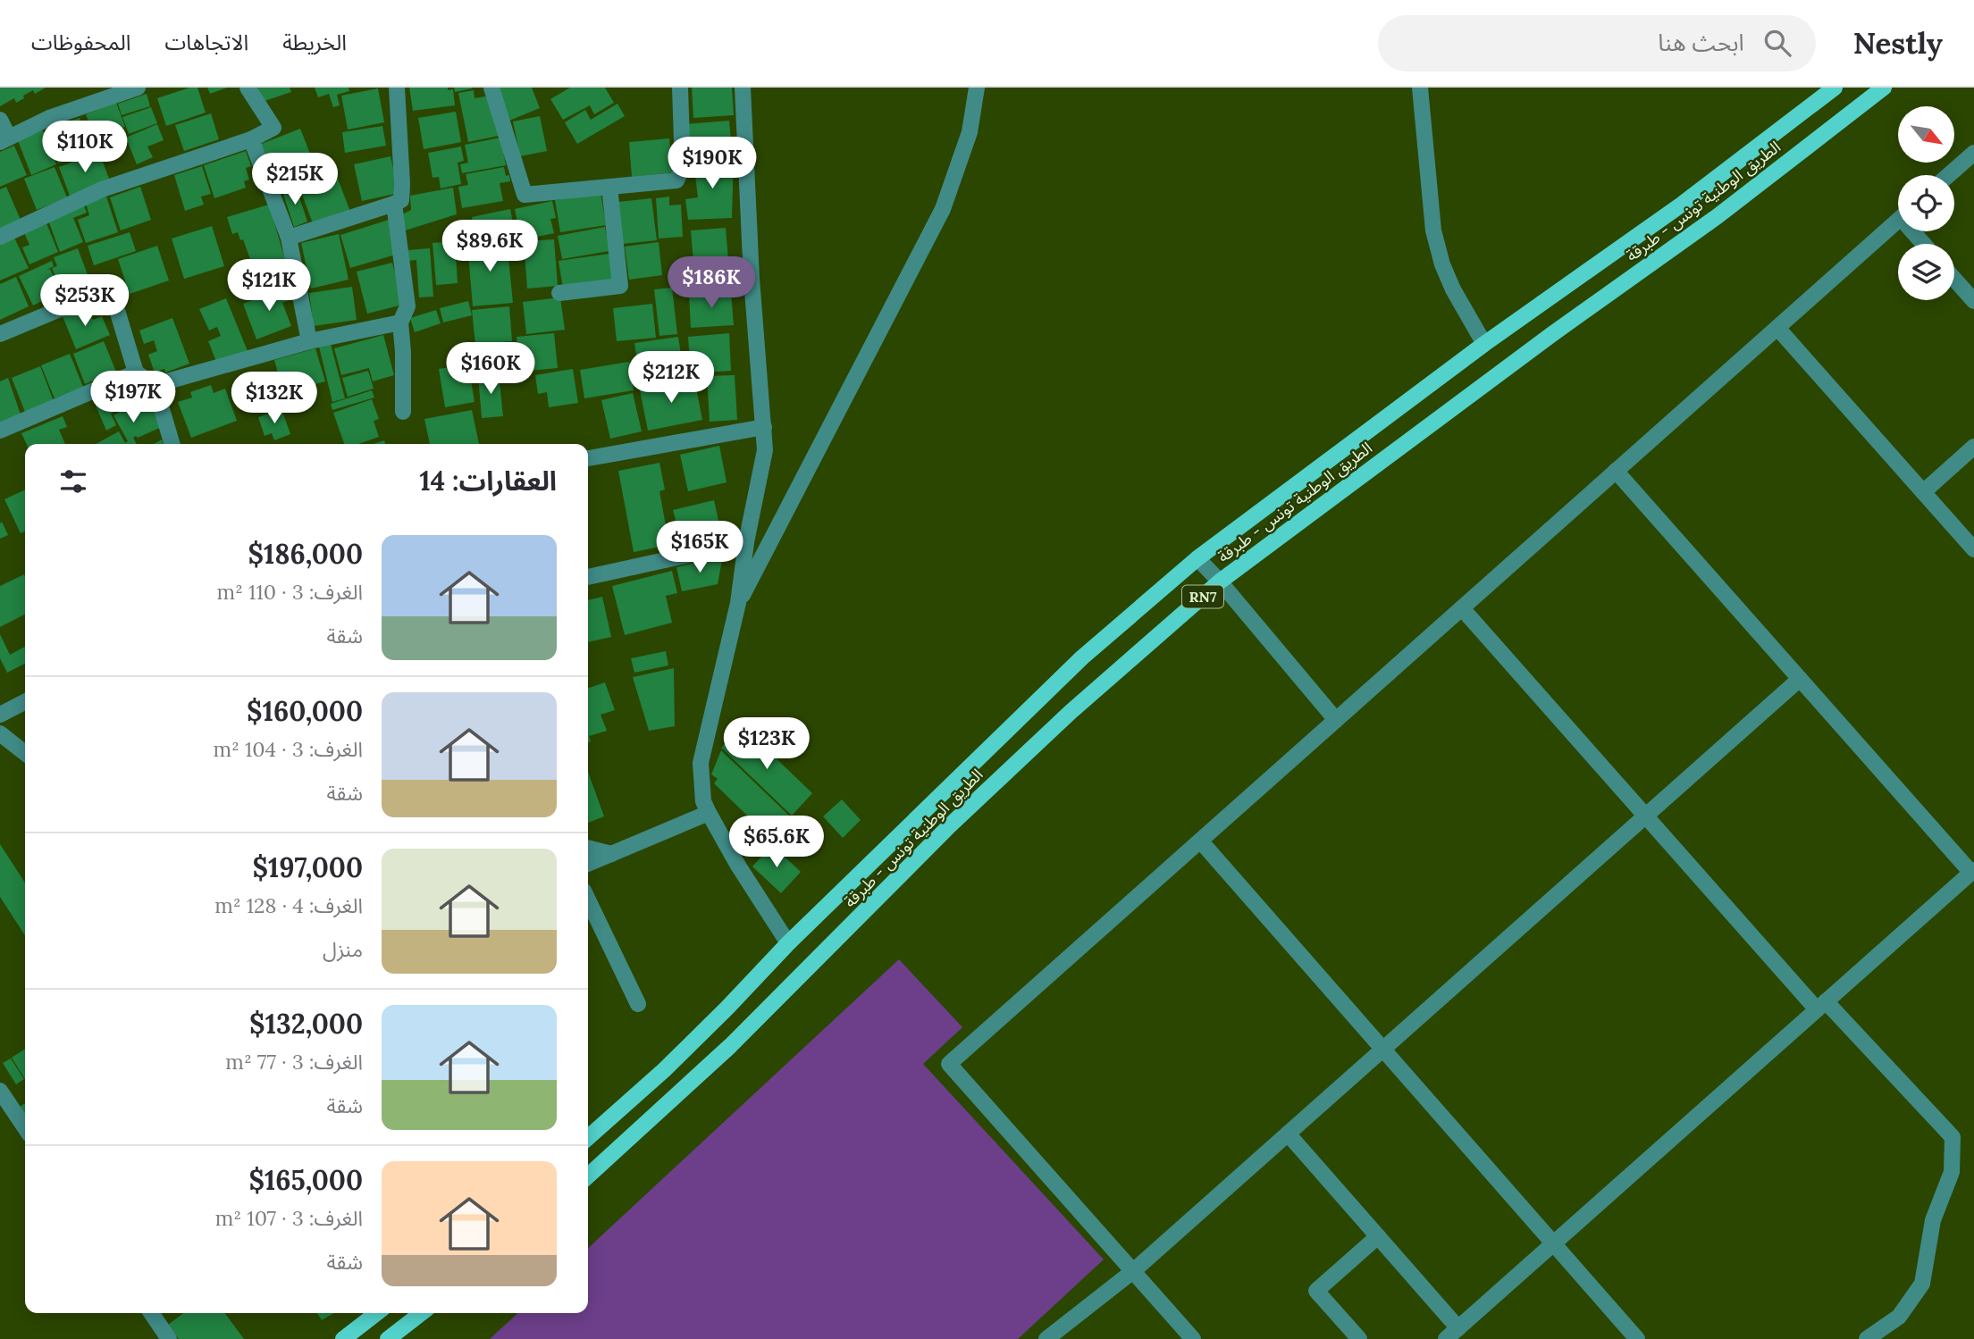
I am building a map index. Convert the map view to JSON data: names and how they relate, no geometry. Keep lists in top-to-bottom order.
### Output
{
  "streets": {
    "main road": ["الطريق الوطنية تونس - طبرقة", "RN7"]
  },
  "north": "bottom right",
  "page": {
    "header": "Nestly",
    "search": "ابحث هنا",
    "nav": ["الخريطة", "الاتجاهات", "المحفوظات"],
    "price": [
      "$110K",
      "$190K",
      "$215K",
      "$89.6K",
      "$186K",
      "$121K",
      "$253K",
      "$160K",
      "$212K",
      "$197K",
      "$132K",
      "$165K",
      "$123K",
      "$65.6K"
    ],
    "heading": "العقارات: 14",
    "list": [
      {
        "name": "$186,000",
        "note": "الغرف: 3 · 110 m² · شقة"
      },
      {
        "name": "$160,000",
        "note": "الغرف: 3 · 104 m² · شقة"
      },
      {
        "name": "$197,000",
        "note": "الغرف: 4 · 128 m² · منزل"
      },
      {
        "name": "$132,000",
        "note": "الغرف: 3 · 77 m² · شقة"
      },
      {
        "name": "$165,000",
        "note": "الغرف: 3 · 107 m² · شقة"
      }
    ]
  }
}
